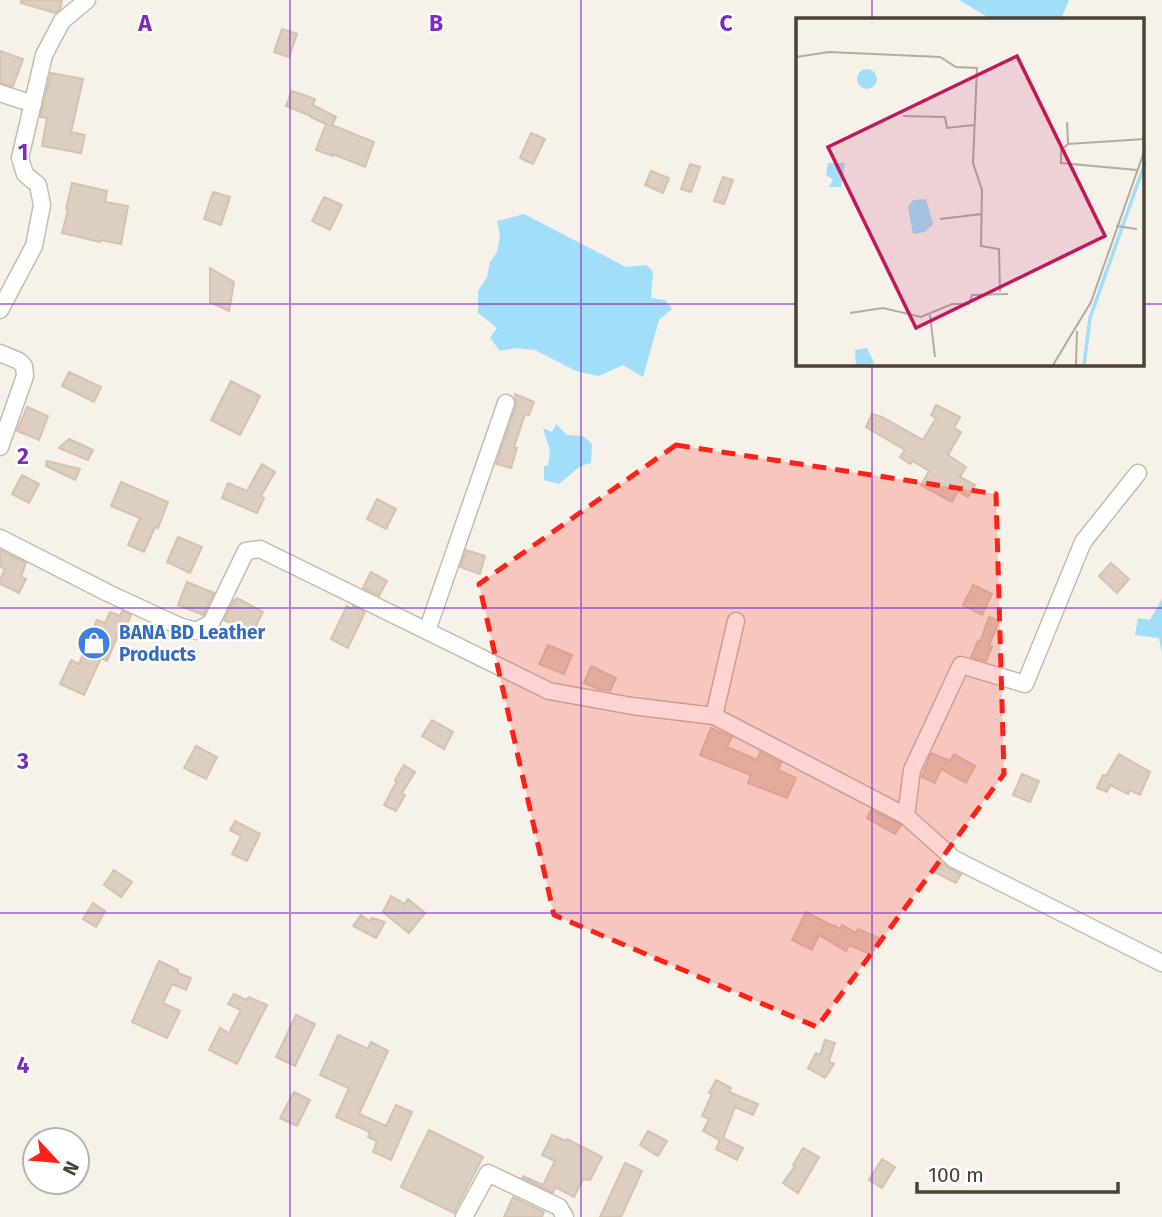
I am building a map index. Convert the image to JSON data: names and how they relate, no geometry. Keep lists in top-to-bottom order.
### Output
{
  "places": {
    "shop": ["BANA BD Leather Products"]
  },
  "scale_bar": "100 m",
  "north": "bottom right",
  "grid": {
    "columns": ["A", "B", "C"],
    "rows": [
      "1",
      "2",
      "3",
      "4"
    ]
  }
}
